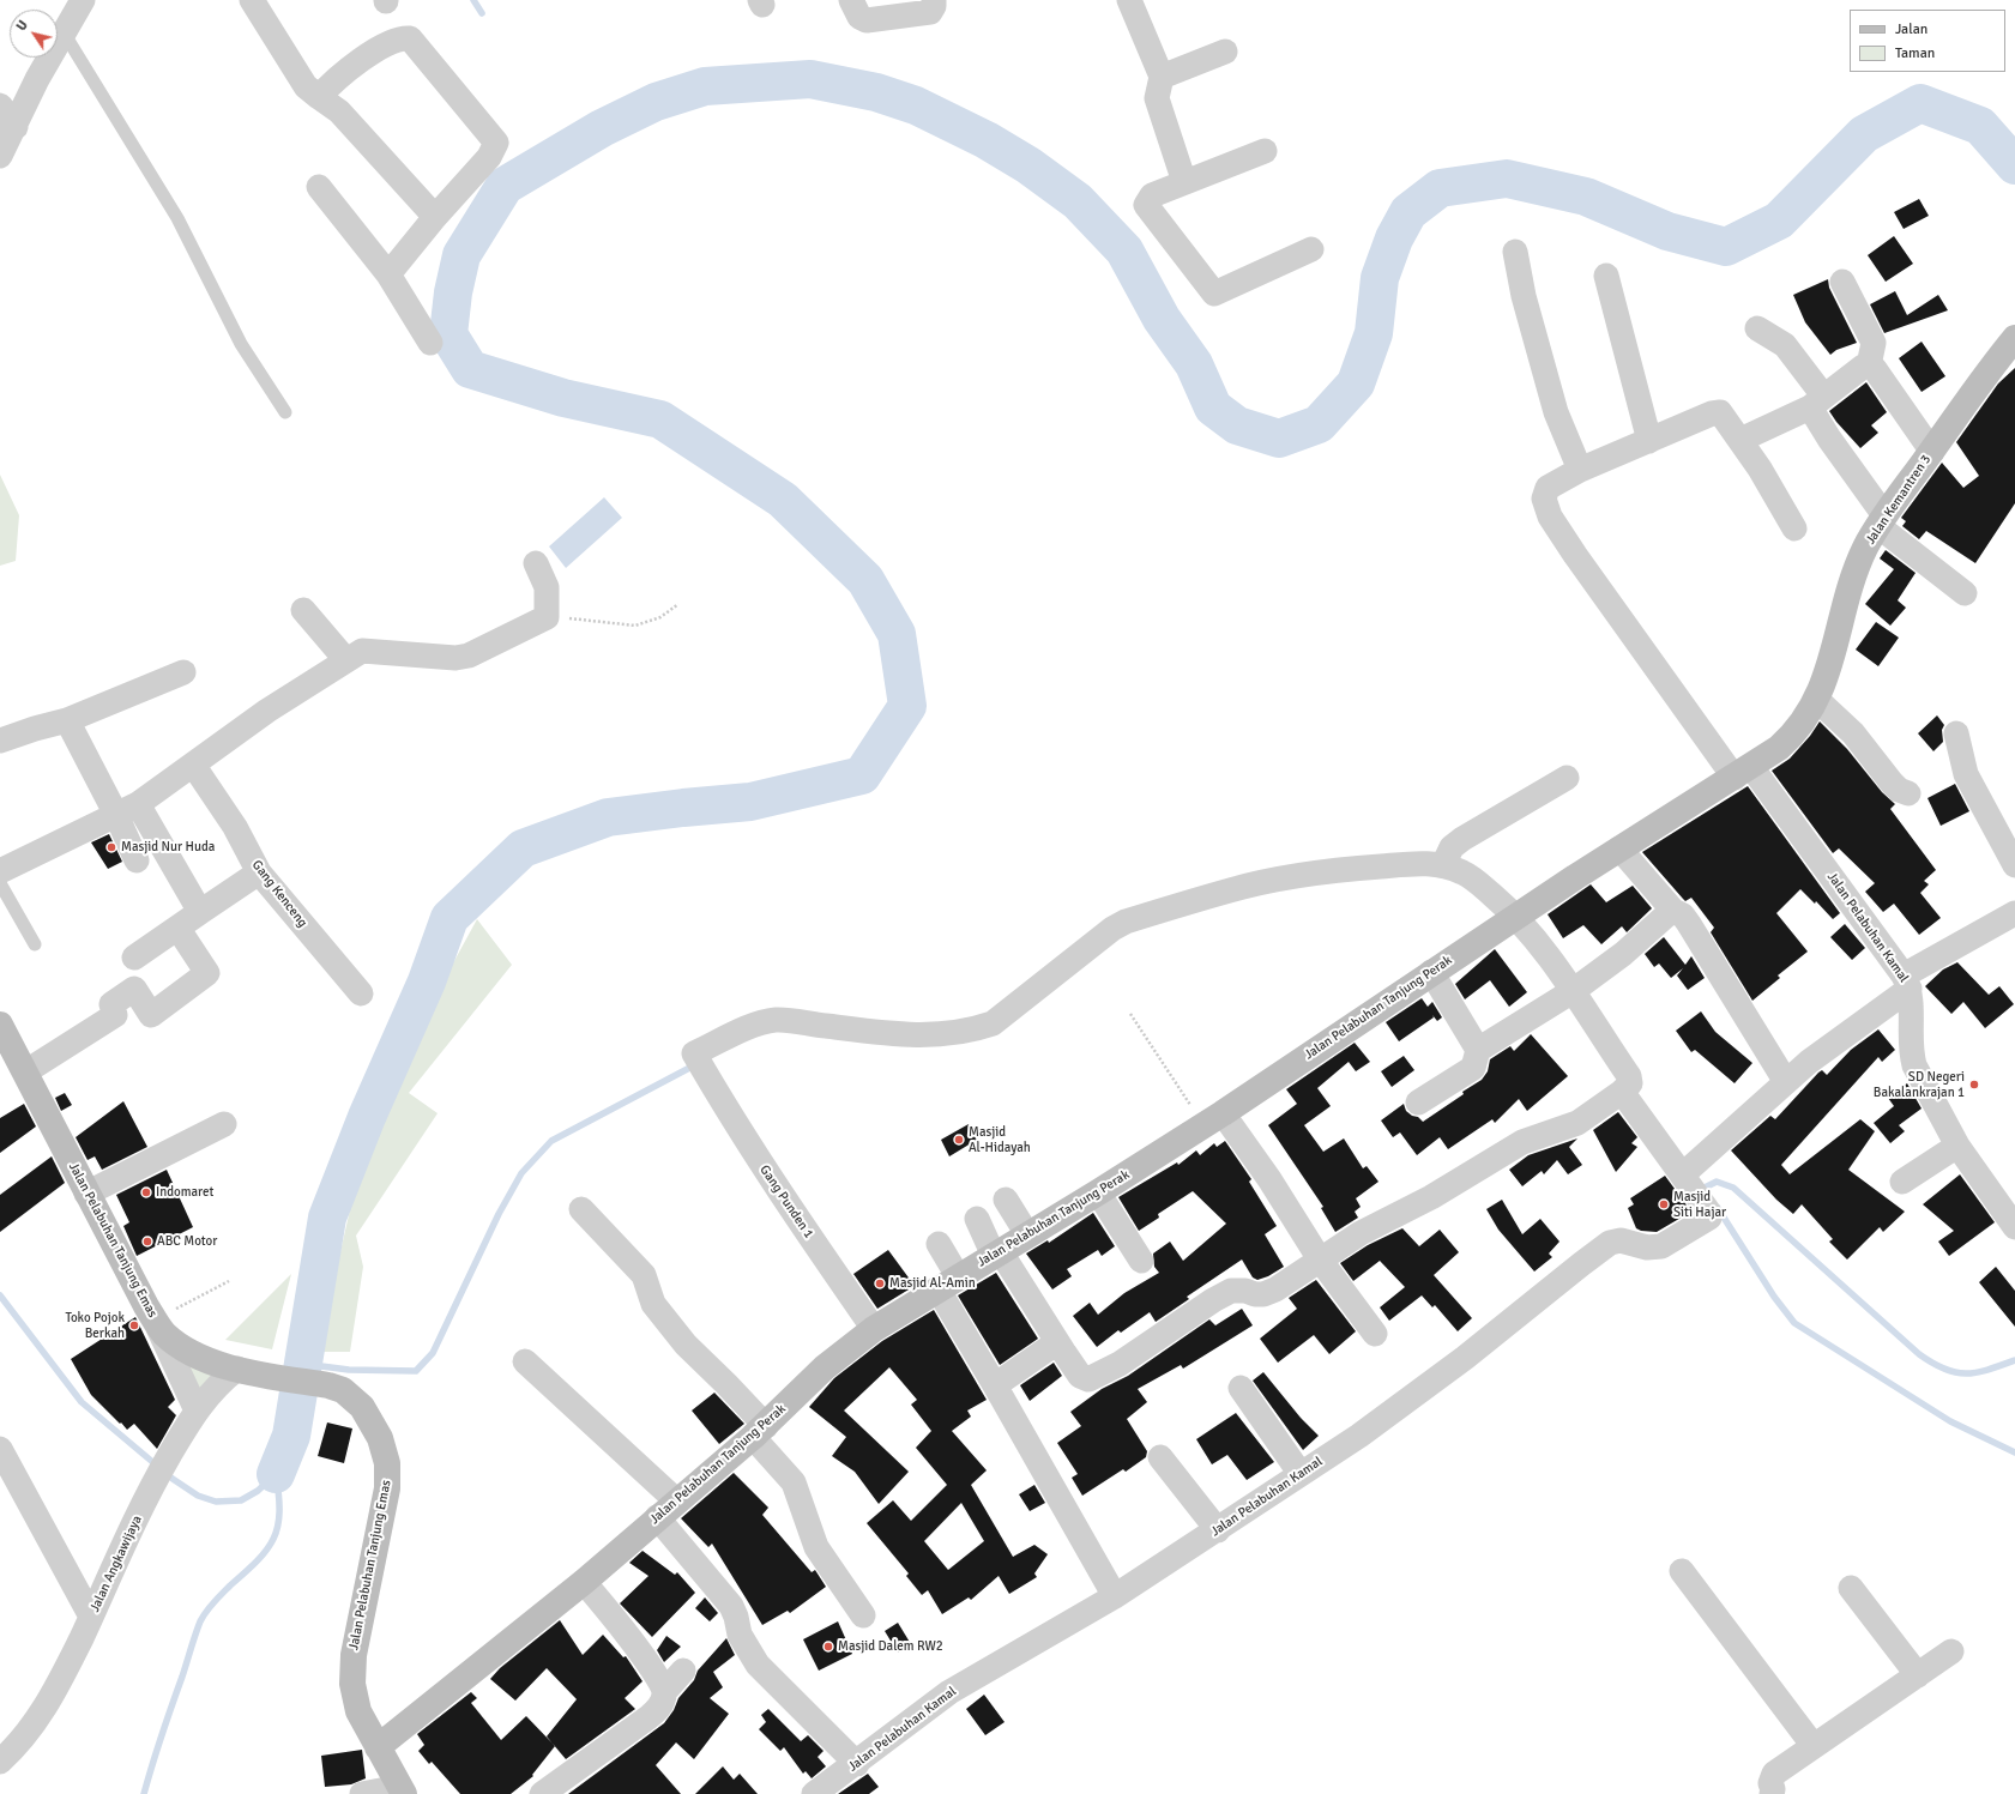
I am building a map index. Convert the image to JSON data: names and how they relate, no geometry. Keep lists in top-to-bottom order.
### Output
{
  "streets": {
    "street": [
      "Jalan Kemantren 3",
      "Gang Kenceng",
      "Jalan Pelabuhan Kamal",
      "Jalan Pelabuhan Tanjung Perak",
      "Gang Punden 1",
      "Jalan Pelabuhan Tanjung Emas",
      "Jalan Angkawijaya"
    ]
  },
  "crossings": [
    ["Jalan Kemantren 3", "Jalan Pelabuhan Kamal"],
    ["Jalan Kemantren 3", "Jalan Pelabuhan Tanjung Perak"],
    ["Jalan Pelabuhan Kamal", "Jalan Pelabuhan Tanjung Perak"],
    ["Jalan Pelabuhan Tanjung Perak", "Gang Punden 1"],
    ["Jalan Pelabuhan Tanjung Perak", "Jalan Pelabuhan Tanjung Emas"],
    ["Jalan Pelabuhan Tanjung Emas", "Jalan Angkawijaya"]
  ],
  "places": [
    "Masjid Nur Huda",
    "SD Negeri Bakalankrajan 1",
    "Masjid Al-Hidayah",
    "Indomaret",
    "Masjid Siti Hajar",
    "ABC Motor",
    "Masjid Al-Amin",
    "Toko Pojok Berkah",
    "Masjid Dalem RW2"
  ],
  "legend": ["Jalan", "Taman"],
  "north": "top left"
}
